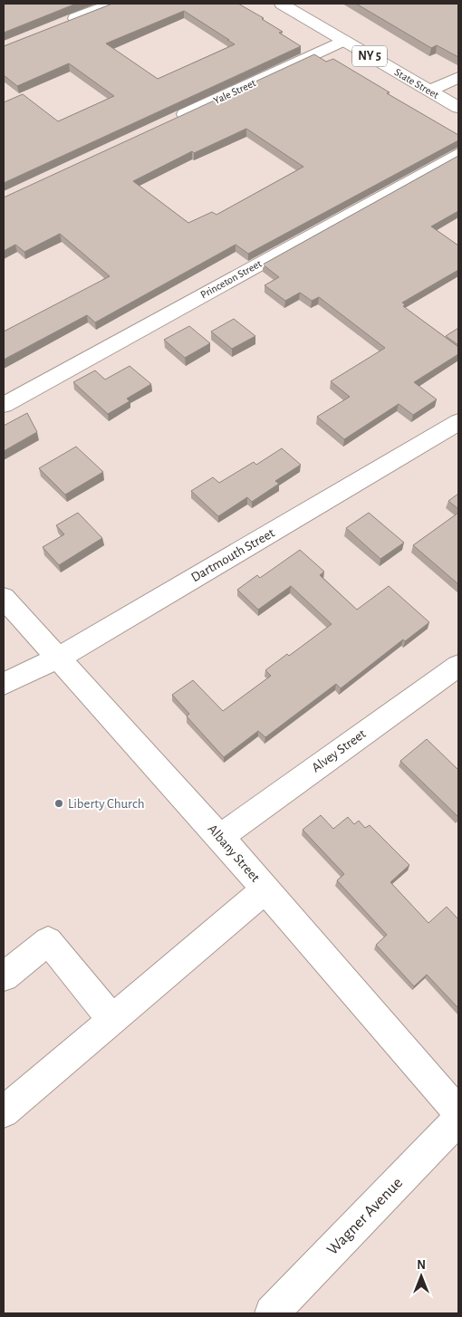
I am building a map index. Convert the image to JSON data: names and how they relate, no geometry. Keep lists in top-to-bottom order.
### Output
{
  "streets": {
    "street": [
      "NY 5",
      "State Street",
      "Yale Street",
      "Princeton Street",
      "Dartmouth Street",
      "Alvey Street",
      "Albany Street",
      "Wagner Avenue"
    ]
  },
  "crossings": [
    ["State Street", "Yale Street"],
    ["Dartmouth Street", "Albany Street"],
    ["Alvey Street", "Albany Street"]
  ],
  "places": ["Liberty Church"],
  "north": "top"
}
